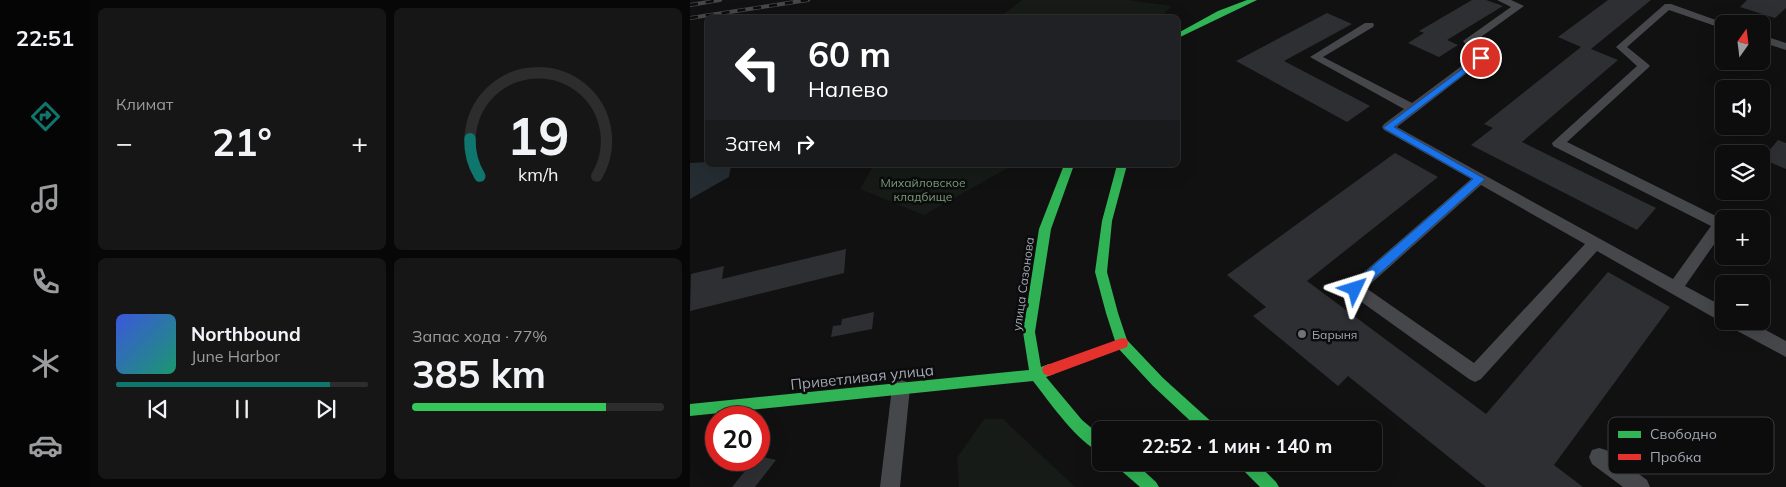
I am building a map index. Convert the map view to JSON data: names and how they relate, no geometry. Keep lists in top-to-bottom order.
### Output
{
  "streets": {
    "main road": ["улица Сазонова", "Приветливая улица"]
  },
  "crossings": [
    ["улица Сазонова", "Приветливая улица"]
  ],
  "parks": ["Михайловское кладбище"],
  "places": ["Барыня"],
  "legend": ["Свободно", "Пробка"],
  "north": "top",
  "page": {
    "tabs": "22:51",
    "tile": [
      "Климат",
      ["Запас хода · 77%", "385 km"]
    ],
    "map_buttons": ["+", "−"],
    "turn": ["60 m", "Налево"],
    "then": "Затем",
    "heat": ["−", "21°", "+"],
    "song": ["Northbound", "June Harbor"],
    "limit": "20",
    "trip": "22:52 · 1 мин · 140 m",
    "gauge": ["19", "km/h"]
  }
}
